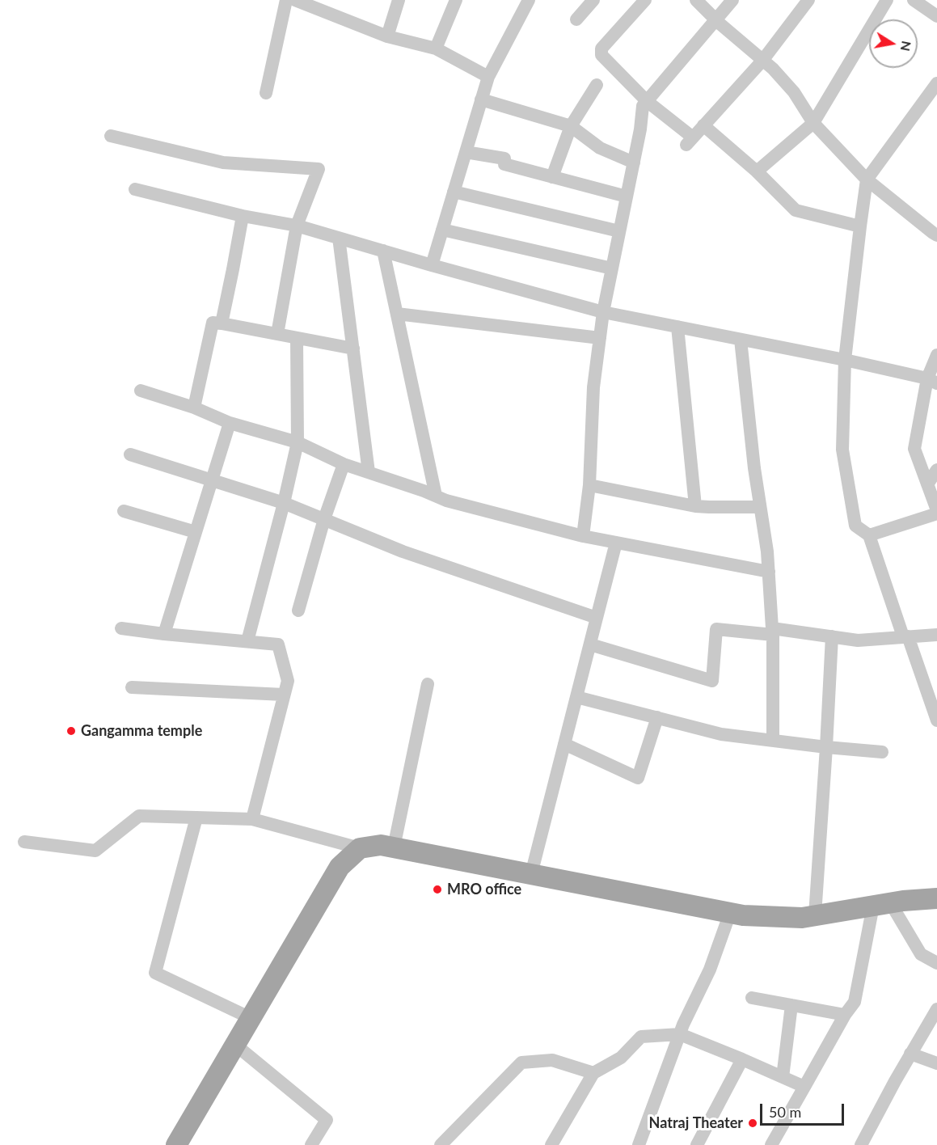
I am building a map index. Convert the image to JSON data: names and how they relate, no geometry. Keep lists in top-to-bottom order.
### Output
{
  "places": ["Gangamma temple", "MRO office", "Natraj Theater"],
  "scale_bar": "50 m",
  "north": "right"
}
